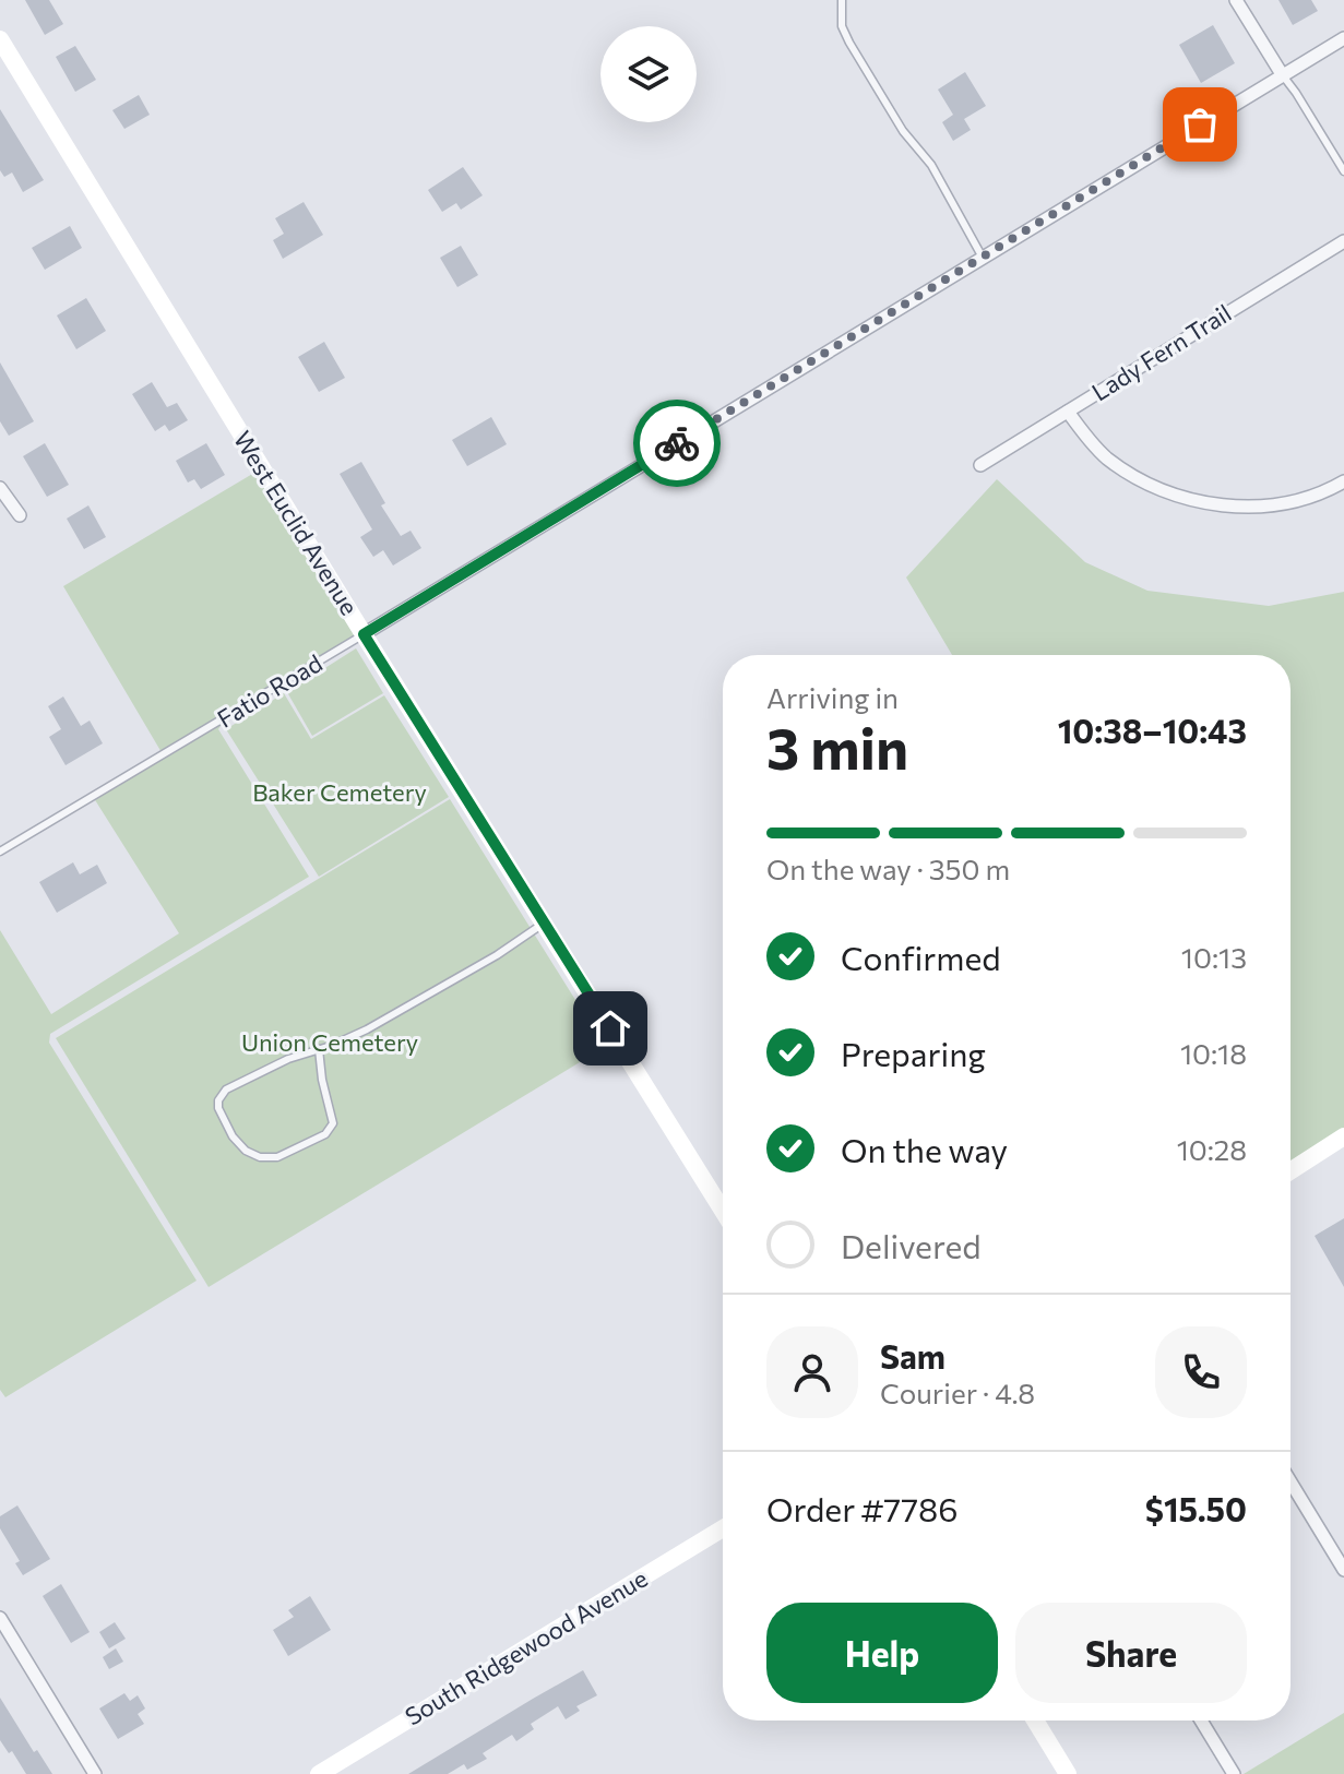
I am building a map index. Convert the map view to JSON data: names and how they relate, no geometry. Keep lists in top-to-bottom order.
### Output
{
  "streets": {
    "street": [
      "Lady Fern Trail",
      "West Euclid Avenue",
      "Fatio Road",
      "South Ridgewood Avenue"
    ]
  },
  "crossings": [
    ["West Euclid Avenue", "Fatio Road"]
  ],
  "parks": ["Baker Cemetery", "Union Cemetery"],
  "page": {
    "heading": ["3 min", "Arriving in", "10:38–10:43"],
    "panel": [
      "Sam",
      "Courier · 4.8",
      "Order #7786",
      "$15.50"
    ],
    "bar": "On the way · 350 m",
    "list": [
      ["Confirmed", "10:13"],
      ["Preparing", "10:18"],
      ["On the way", "10:28"],
      "Delivered"
    ],
    "buttons": ["Help", "Share"]
  }
}
